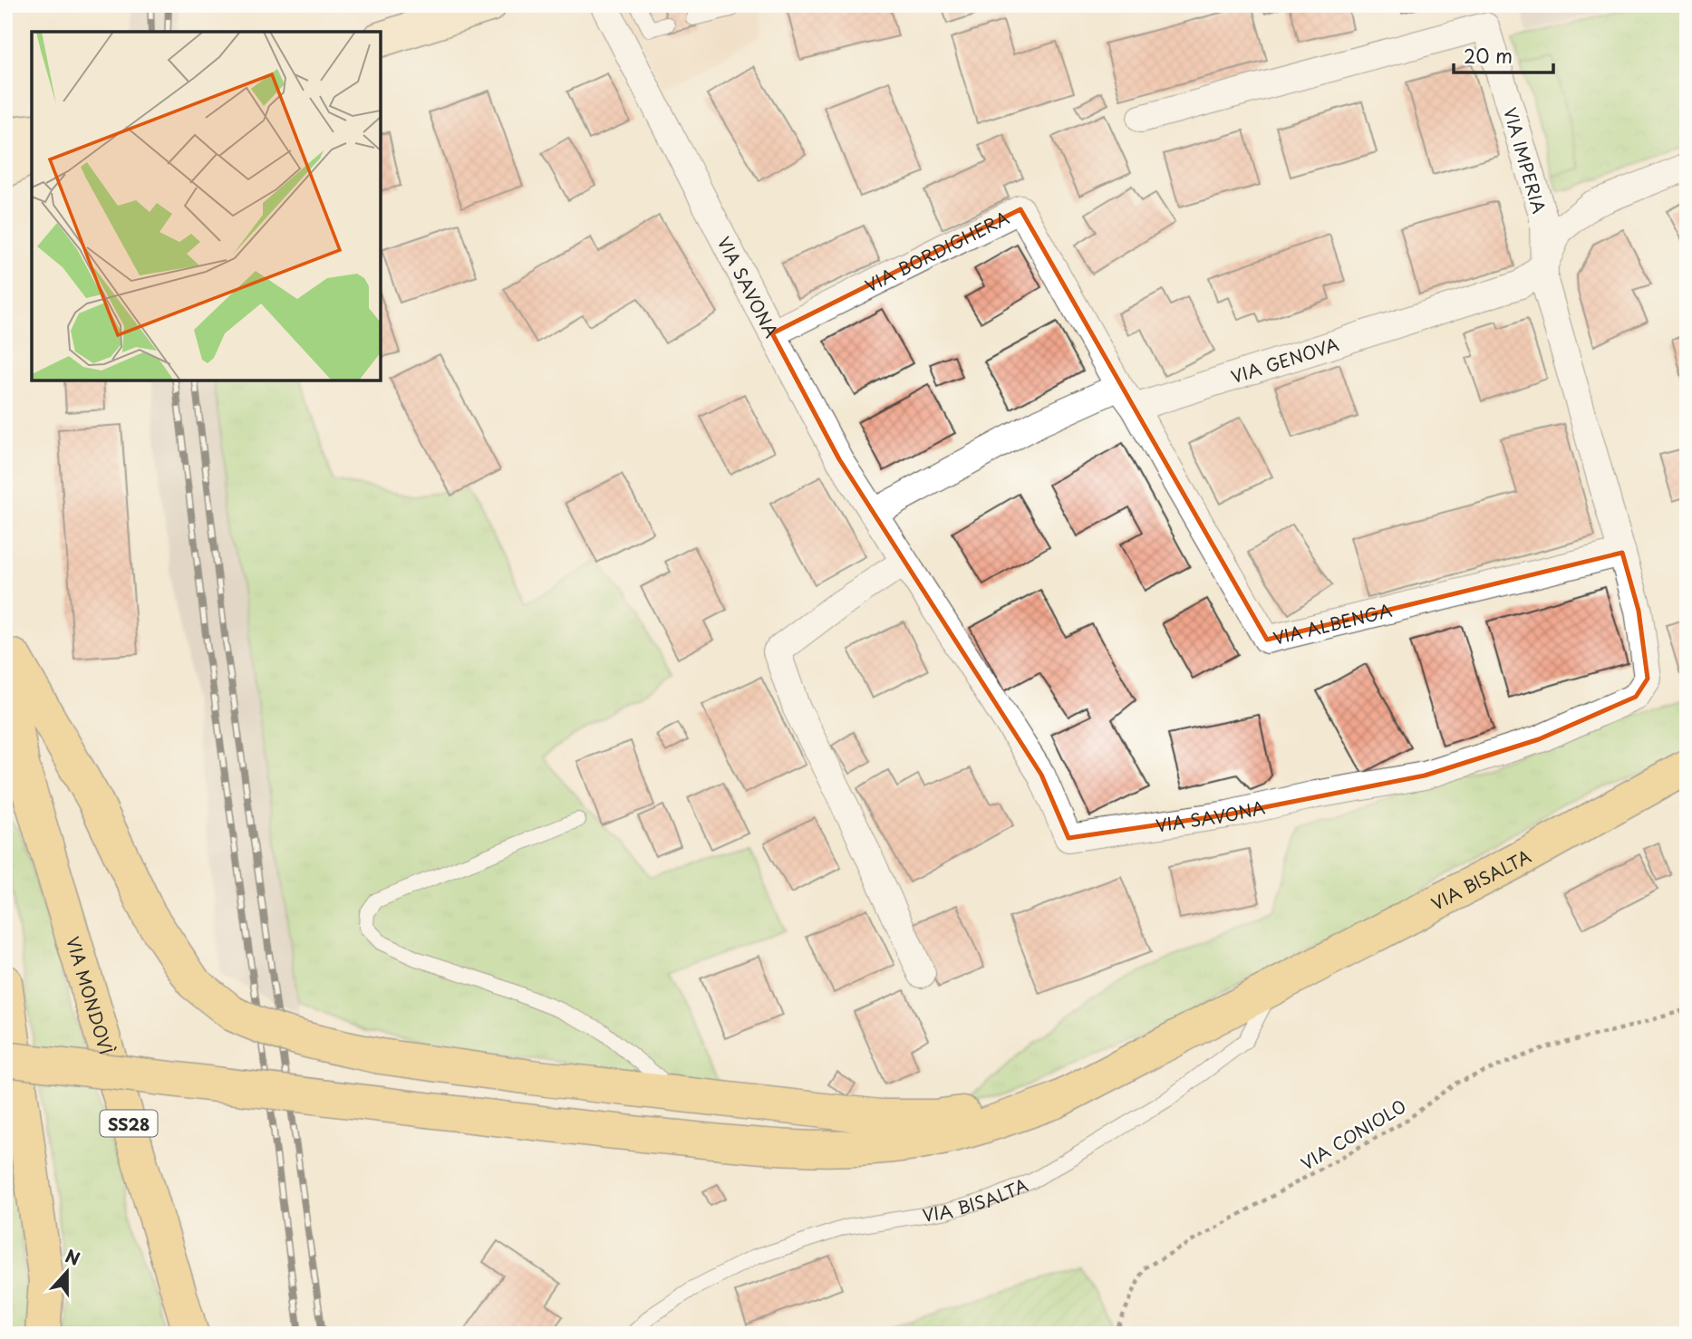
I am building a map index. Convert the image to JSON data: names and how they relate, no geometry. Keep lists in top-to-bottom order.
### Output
{
  "streets": {
    "main road": ["VIA BISALTA", "VIA MONDOVÌ", "SS28"],
    "street": [
      "VIA IMPERIA",
      "VIA BORDIGHERA",
      "VIA SAVONA",
      "VIA GENOVA",
      "VIA ALBENGA"
    ],
    "path": ["VIA CONIOLO"]
  },
  "crossings": [
    ["VIA IMPERIA", "VIA SAVONA"],
    ["VIA IMPERIA", "VIA GENOVA"],
    ["VIA IMPERIA", "VIA ALBENGA"],
    ["VIA BORDIGHERA", "VIA SAVONA"],
    ["VIA BORDIGHERA", "VIA GENOVA"],
    ["VIA BORDIGHERA", "VIA ALBENGA"],
    ["VIA SAVONA", "VIA GENOVA"],
    ["VIA GENOVA", "VIA ALBENGA"],
    ["VIA MONDOVÌ", "SS28"]
  ],
  "scale_bar": "20 m",
  "north": "top"
}
